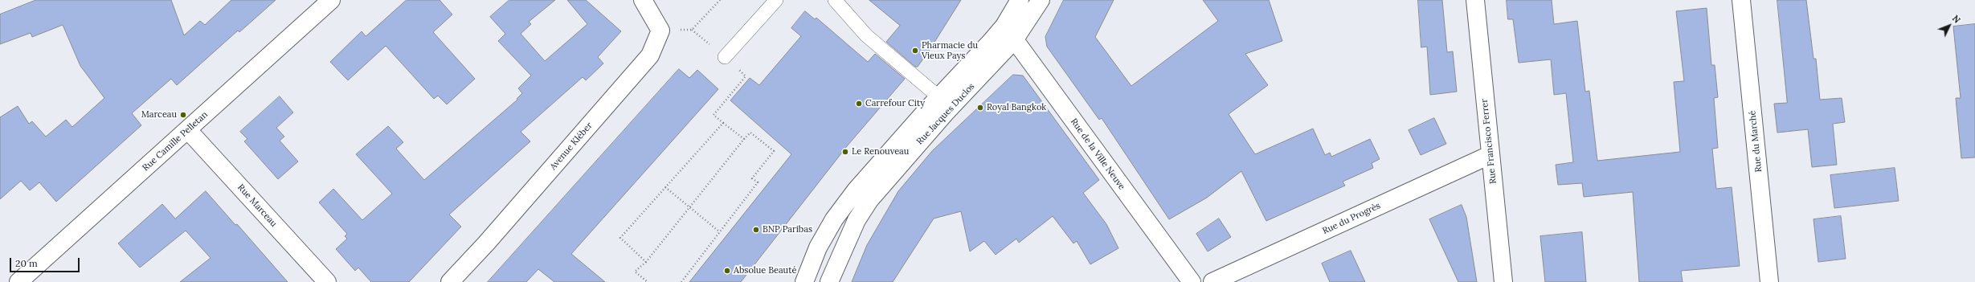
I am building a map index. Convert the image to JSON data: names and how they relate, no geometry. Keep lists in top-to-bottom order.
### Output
{
  "streets": {
    "street": [
      "Rue Jacques Duclos",
      "Rue Camille Pelletan",
      "Rue Francisco Ferrer",
      "Rue du Marché",
      "Avenue Kléber",
      "Rue de la Ville Neuve",
      "Rue Marceau",
      "Rue du Progrès"
    ]
  },
  "crossings": [
    ["Rue Jacques Duclos", "Rue de la Ville Neuve"],
    ["Rue Camille Pelletan", "Rue Marceau"],
    ["Rue Francisco Ferrer", "Rue du Progrès"]
  ],
  "places": [
    "Pharmacie du Vieux Pays",
    "Carrefour City",
    "Royal Bangkok",
    "Marceau",
    "Le Renouveau",
    "BNP Paribas",
    "Absolue Beauté"
  ],
  "scale_bar": "20 m",
  "north": "top right"
}
